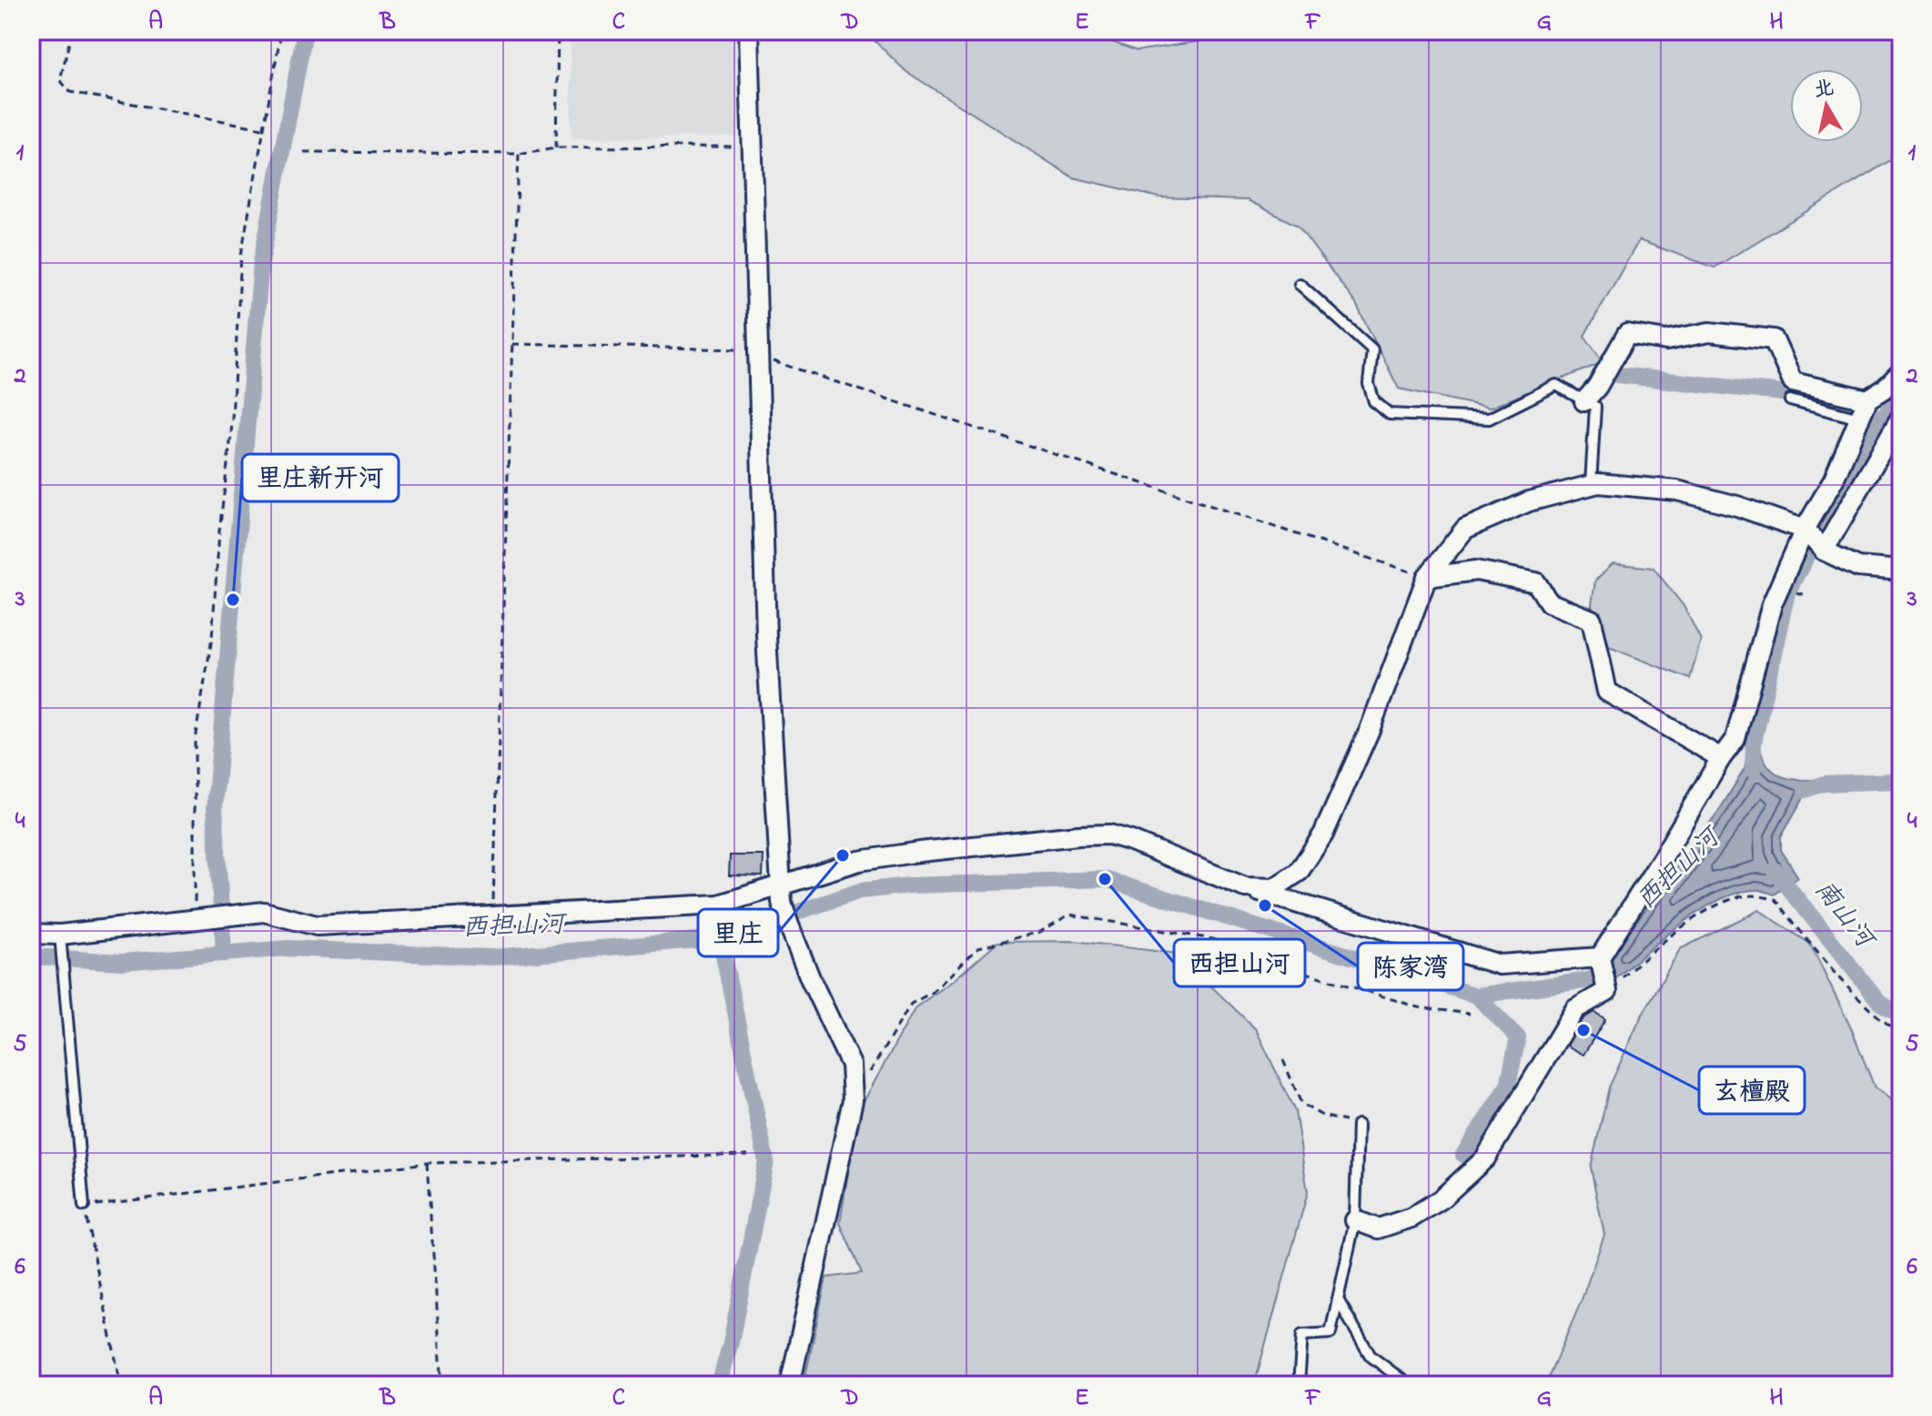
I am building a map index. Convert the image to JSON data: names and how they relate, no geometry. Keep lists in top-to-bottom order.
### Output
{
  "water": ["西担山河", "南山河"],
  "places": [
    "里庄新开河",
    "里庄",
    "西担山河",
    "陈家湾",
    "玄檀殿"
  ],
  "north": "top",
  "grid": {
    "columns": [
      "A",
      "B",
      "C",
      "D",
      "E",
      "F",
      "G",
      "H"
    ],
    "rows": [
      "1",
      "2",
      "3",
      "4",
      "5",
      "6"
    ]
  }
}
